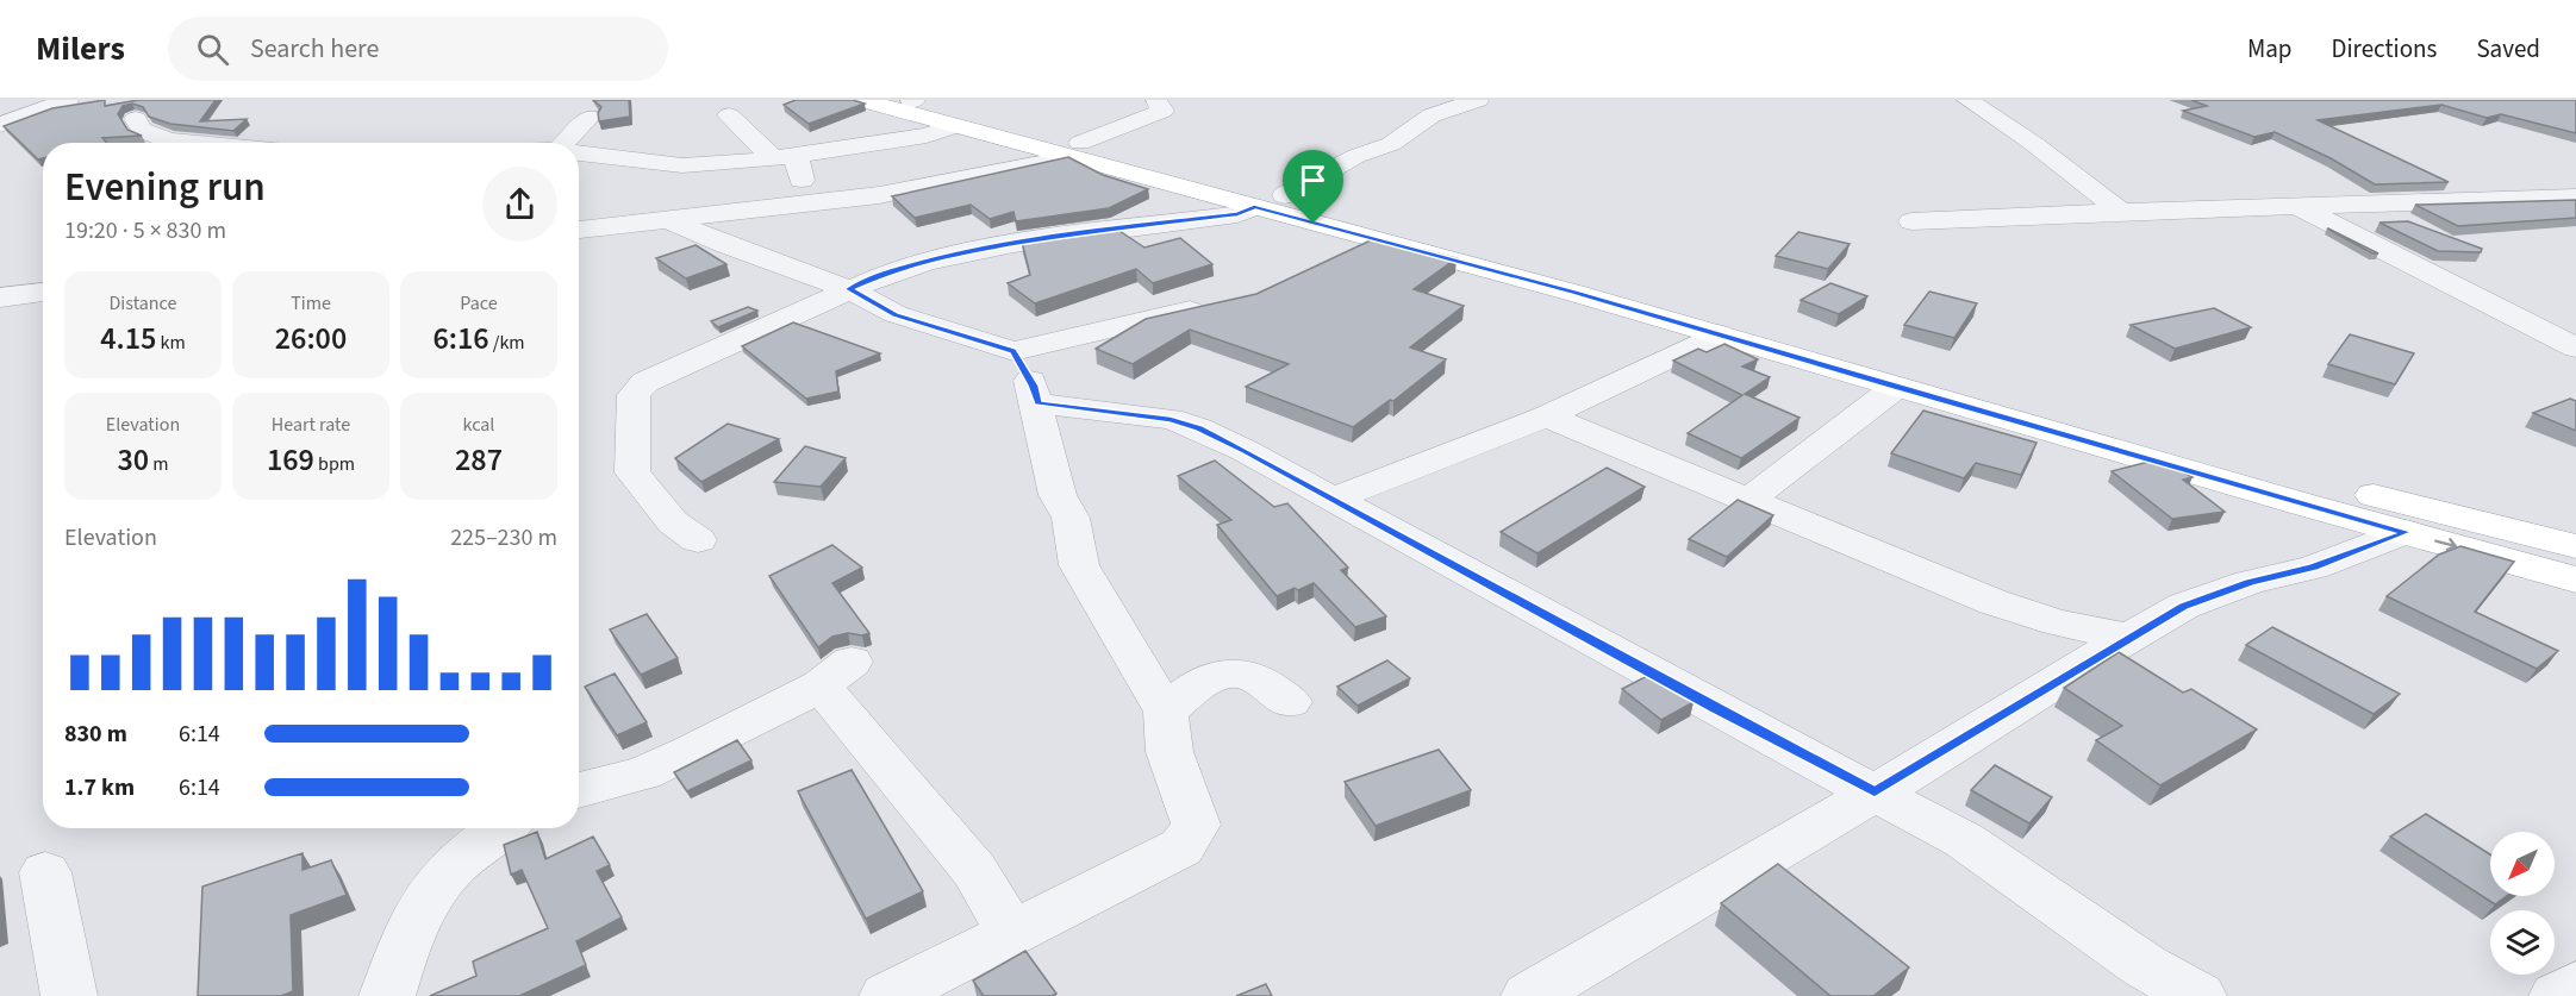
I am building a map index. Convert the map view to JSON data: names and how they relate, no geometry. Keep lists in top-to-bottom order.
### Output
{
  "north": "bottom left",
  "page": {
    "header": "Milers",
    "search": "Search here",
    "nav": ["Map", "Directions", "Saved"],
    "heading": ["Evening run", "19:20 · 5 × 830 m"],
    "stats": [
      ["Distance", "4.15 km"],
      ["Time", "26:00"],
      ["Pace", "6:16 /km"],
      ["Elevation", "30 m"],
      ["Heart rate", "169 bpm"],
      ["kcal", "287"]
    ],
    "chart": ["Elevation", "225–230 m"],
    "list": [
      {
        "name": "830 m",
        "note": "6:14"
      },
      {
        "name": "1.7 km",
        "note": "6:14"
      }
    ]
  }
}
